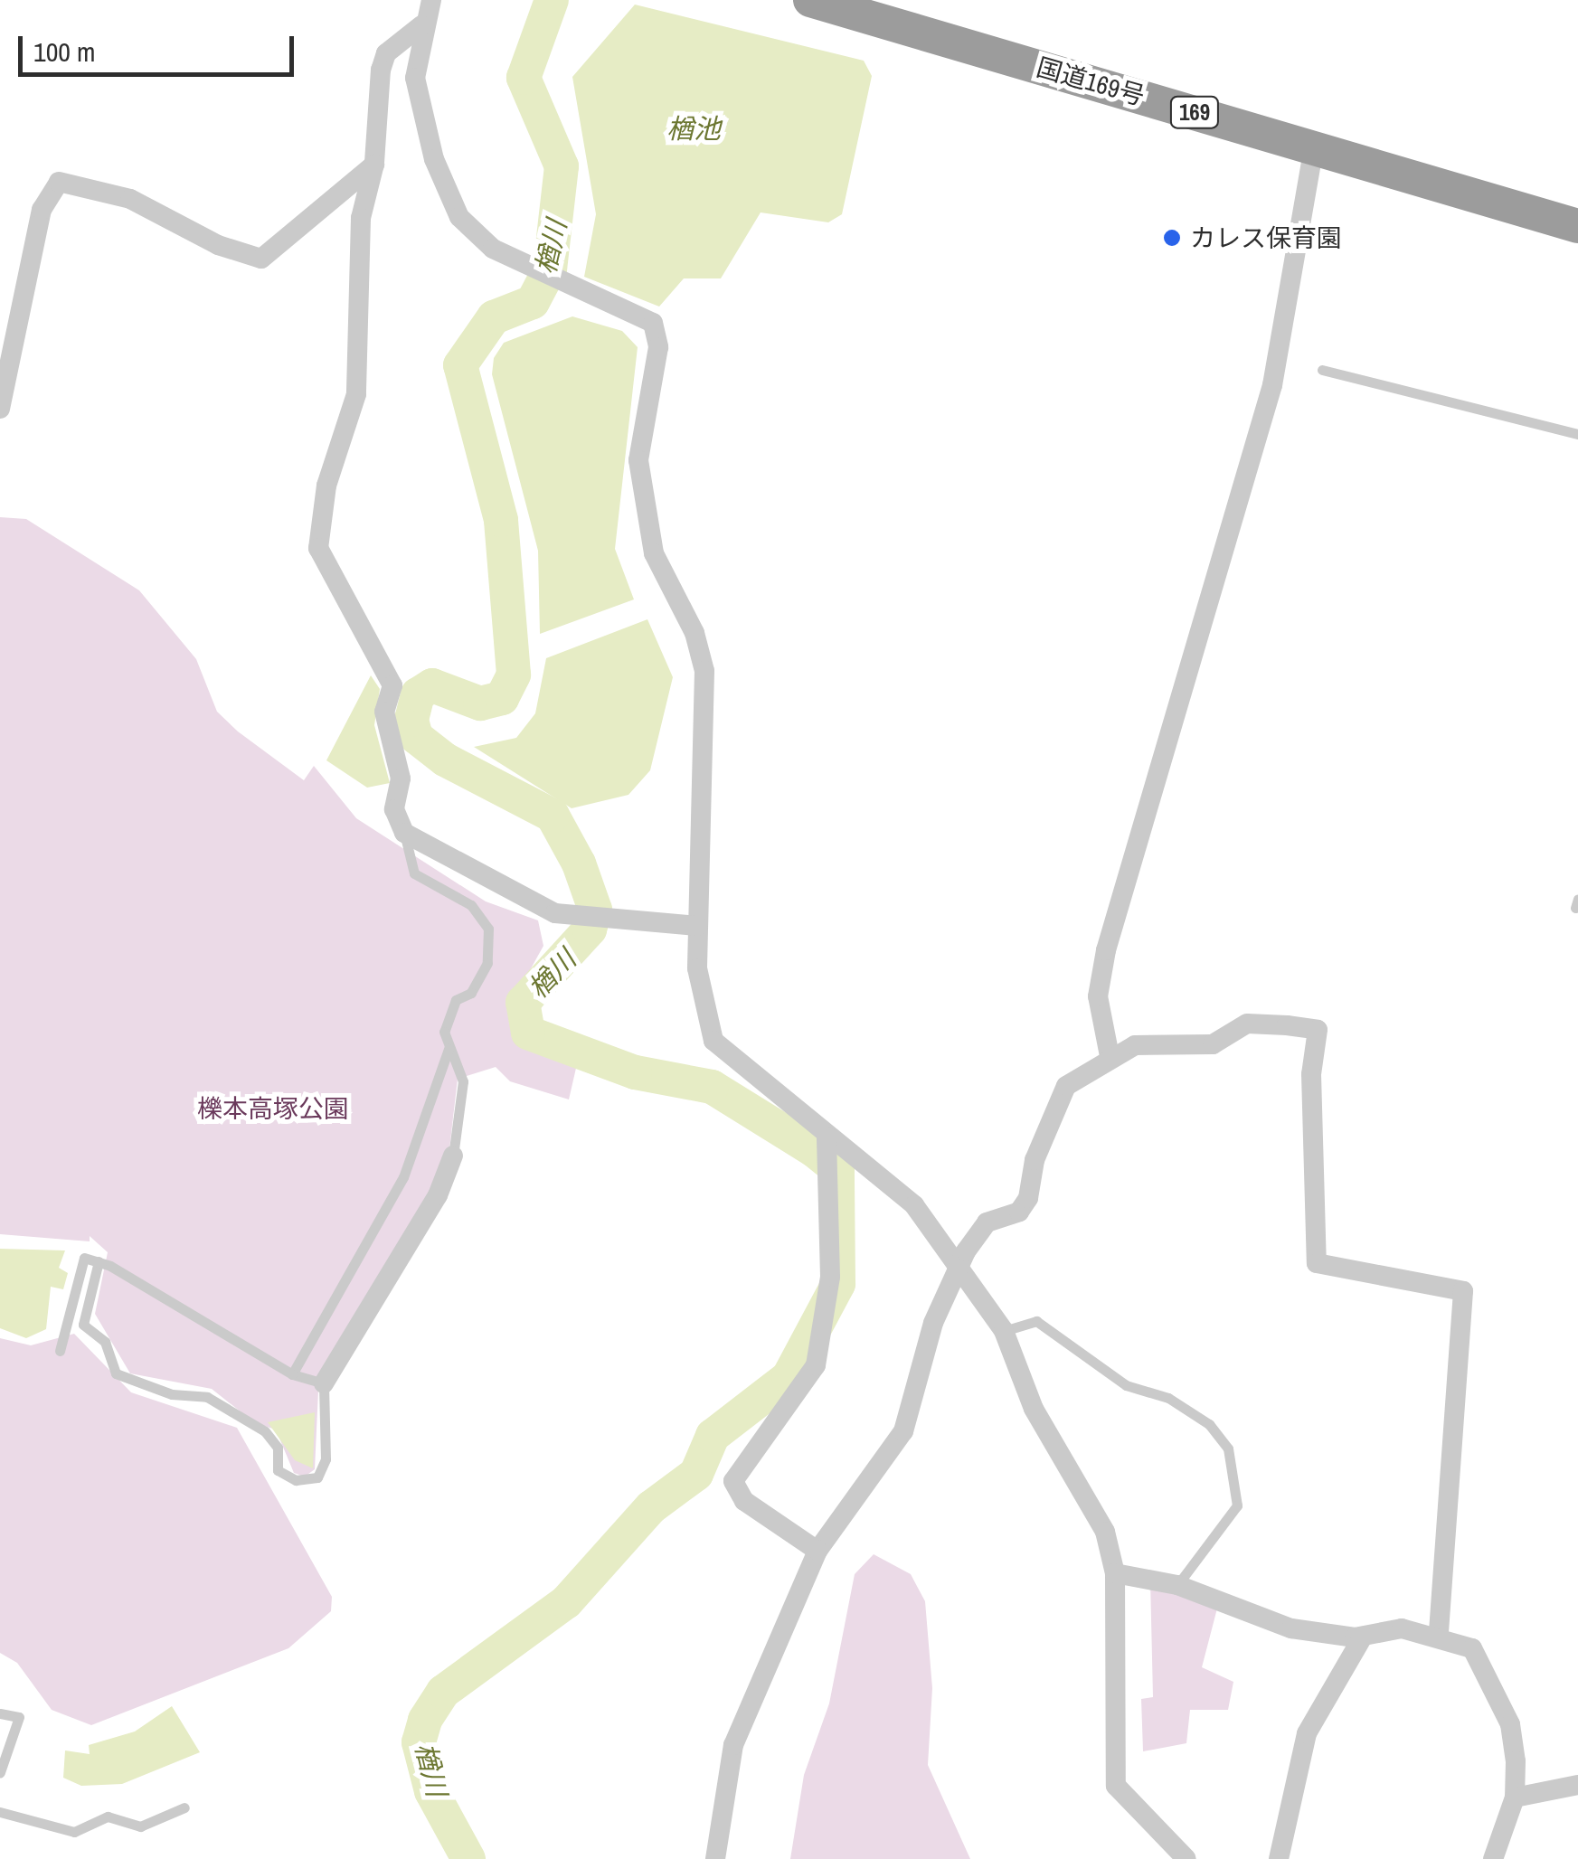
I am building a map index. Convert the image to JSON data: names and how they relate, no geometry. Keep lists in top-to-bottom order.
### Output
{
  "streets": {
    "highway": ["国道169号", "169"]
  },
  "water": ["楢池", "楢川"],
  "parks": ["櫟本高塚公園"],
  "places": ["カレス保育園"],
  "scale_bar": "100 m"
}
